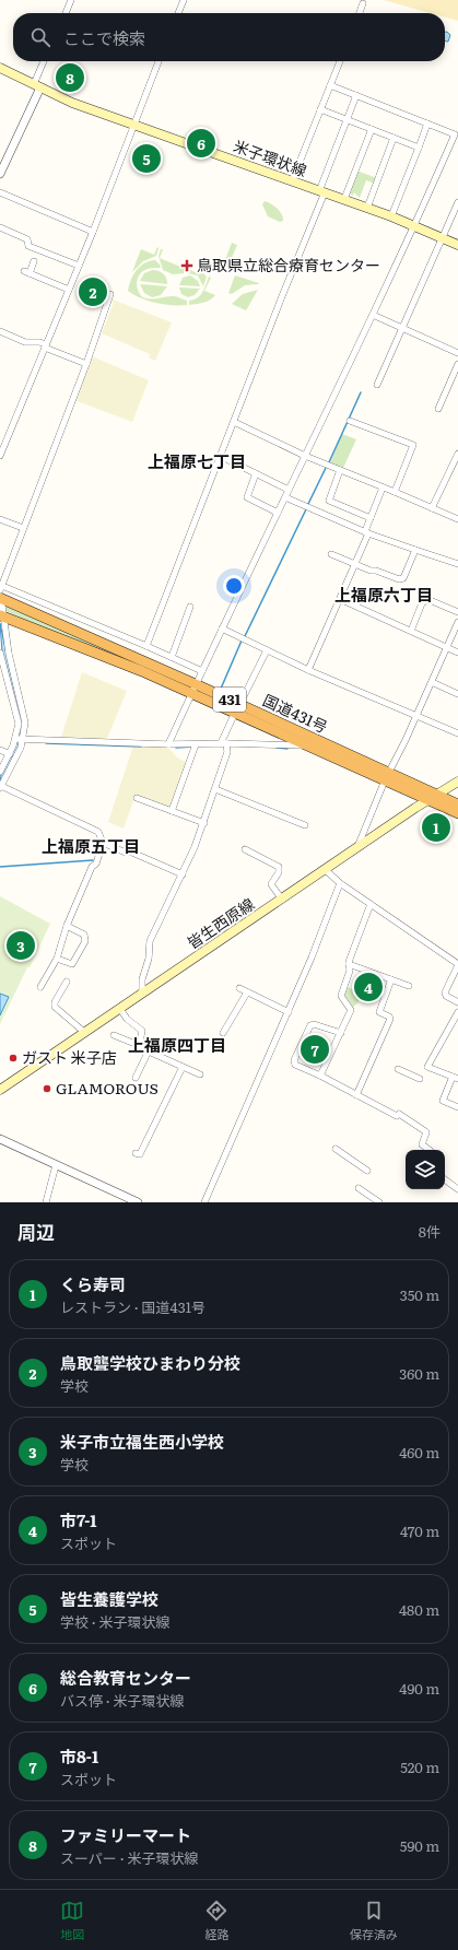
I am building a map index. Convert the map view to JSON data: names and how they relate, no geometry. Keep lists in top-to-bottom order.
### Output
{
  "streets": {
    "highway": ["431", "国道431号"],
    "main road": ["米子環状線", "皆生西原線"]
  },
  "crossings": [
    ["国道431号", "皆生西原線"]
  ],
  "districts": [
    "上福原七丁目",
    "上福原六丁目",
    "上福原五丁目",
    "上福原四丁目"
  ],
  "places": {
    "health": ["鳥取県立総合療育センター"],
    "other": ["ガスト 米子店", "GLAMOROUS"]
  },
  "page": {
    "search": "ここで検索",
    "pins": [
      "8",
      "6",
      "5",
      "2",
      "1",
      "3",
      "4",
      "7"
    ],
    "heading": ["周辺", "8件"],
    "list": [
      {
        "mark": "1",
        "name": "くら寿司",
        "note": "レストラン · 国道431号",
        "value": "350 m"
      },
      {
        "mark": "2",
        "name": "鳥取聾学校ひまわり分校",
        "note": "学校",
        "value": "360 m"
      },
      {
        "mark": "3",
        "name": "米子市立福生西小学校",
        "note": "学校",
        "value": "460 m"
      },
      {
        "mark": "4",
        "name": "市7-1",
        "note": "スポット",
        "value": "470 m"
      },
      {
        "mark": "5",
        "name": "皆生養護学校",
        "note": "学校 · 米子環状線",
        "value": "480 m"
      },
      {
        "mark": "6",
        "name": "総合教育センター",
        "note": "バス停 · 米子環状線",
        "value": "490 m"
      },
      {
        "mark": "7",
        "name": "市8-1",
        "note": "スポット",
        "value": "520 m"
      },
      {
        "mark": "8",
        "name": "ファミリーマート",
        "note": "スーパー · 米子環状線",
        "value": "590 m"
      }
    ],
    "nav": ["地図", "経路", "保存済み"]
  }
}
